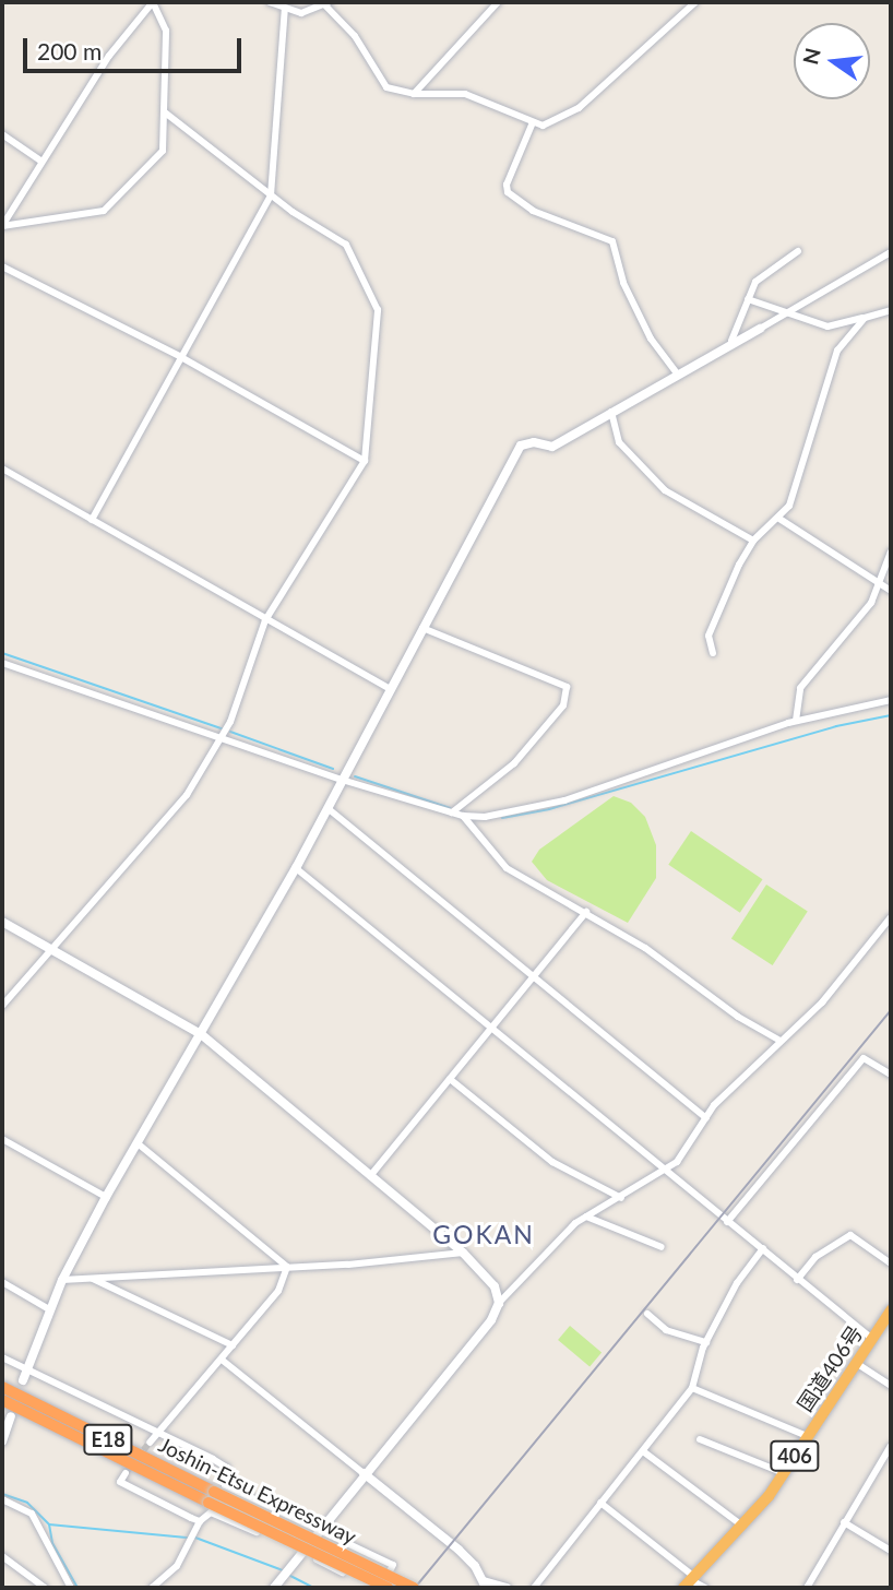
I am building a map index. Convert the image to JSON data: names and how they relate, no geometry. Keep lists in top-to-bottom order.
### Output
{
  "streets": {
    "highway": [
      "国道406号",
      "E18",
      "406",
      "Joshin-Etsu Expressway"
    ]
  },
  "districts": ["GOKAN"],
  "scale_bar": "200 m",
  "north": "left"
}
